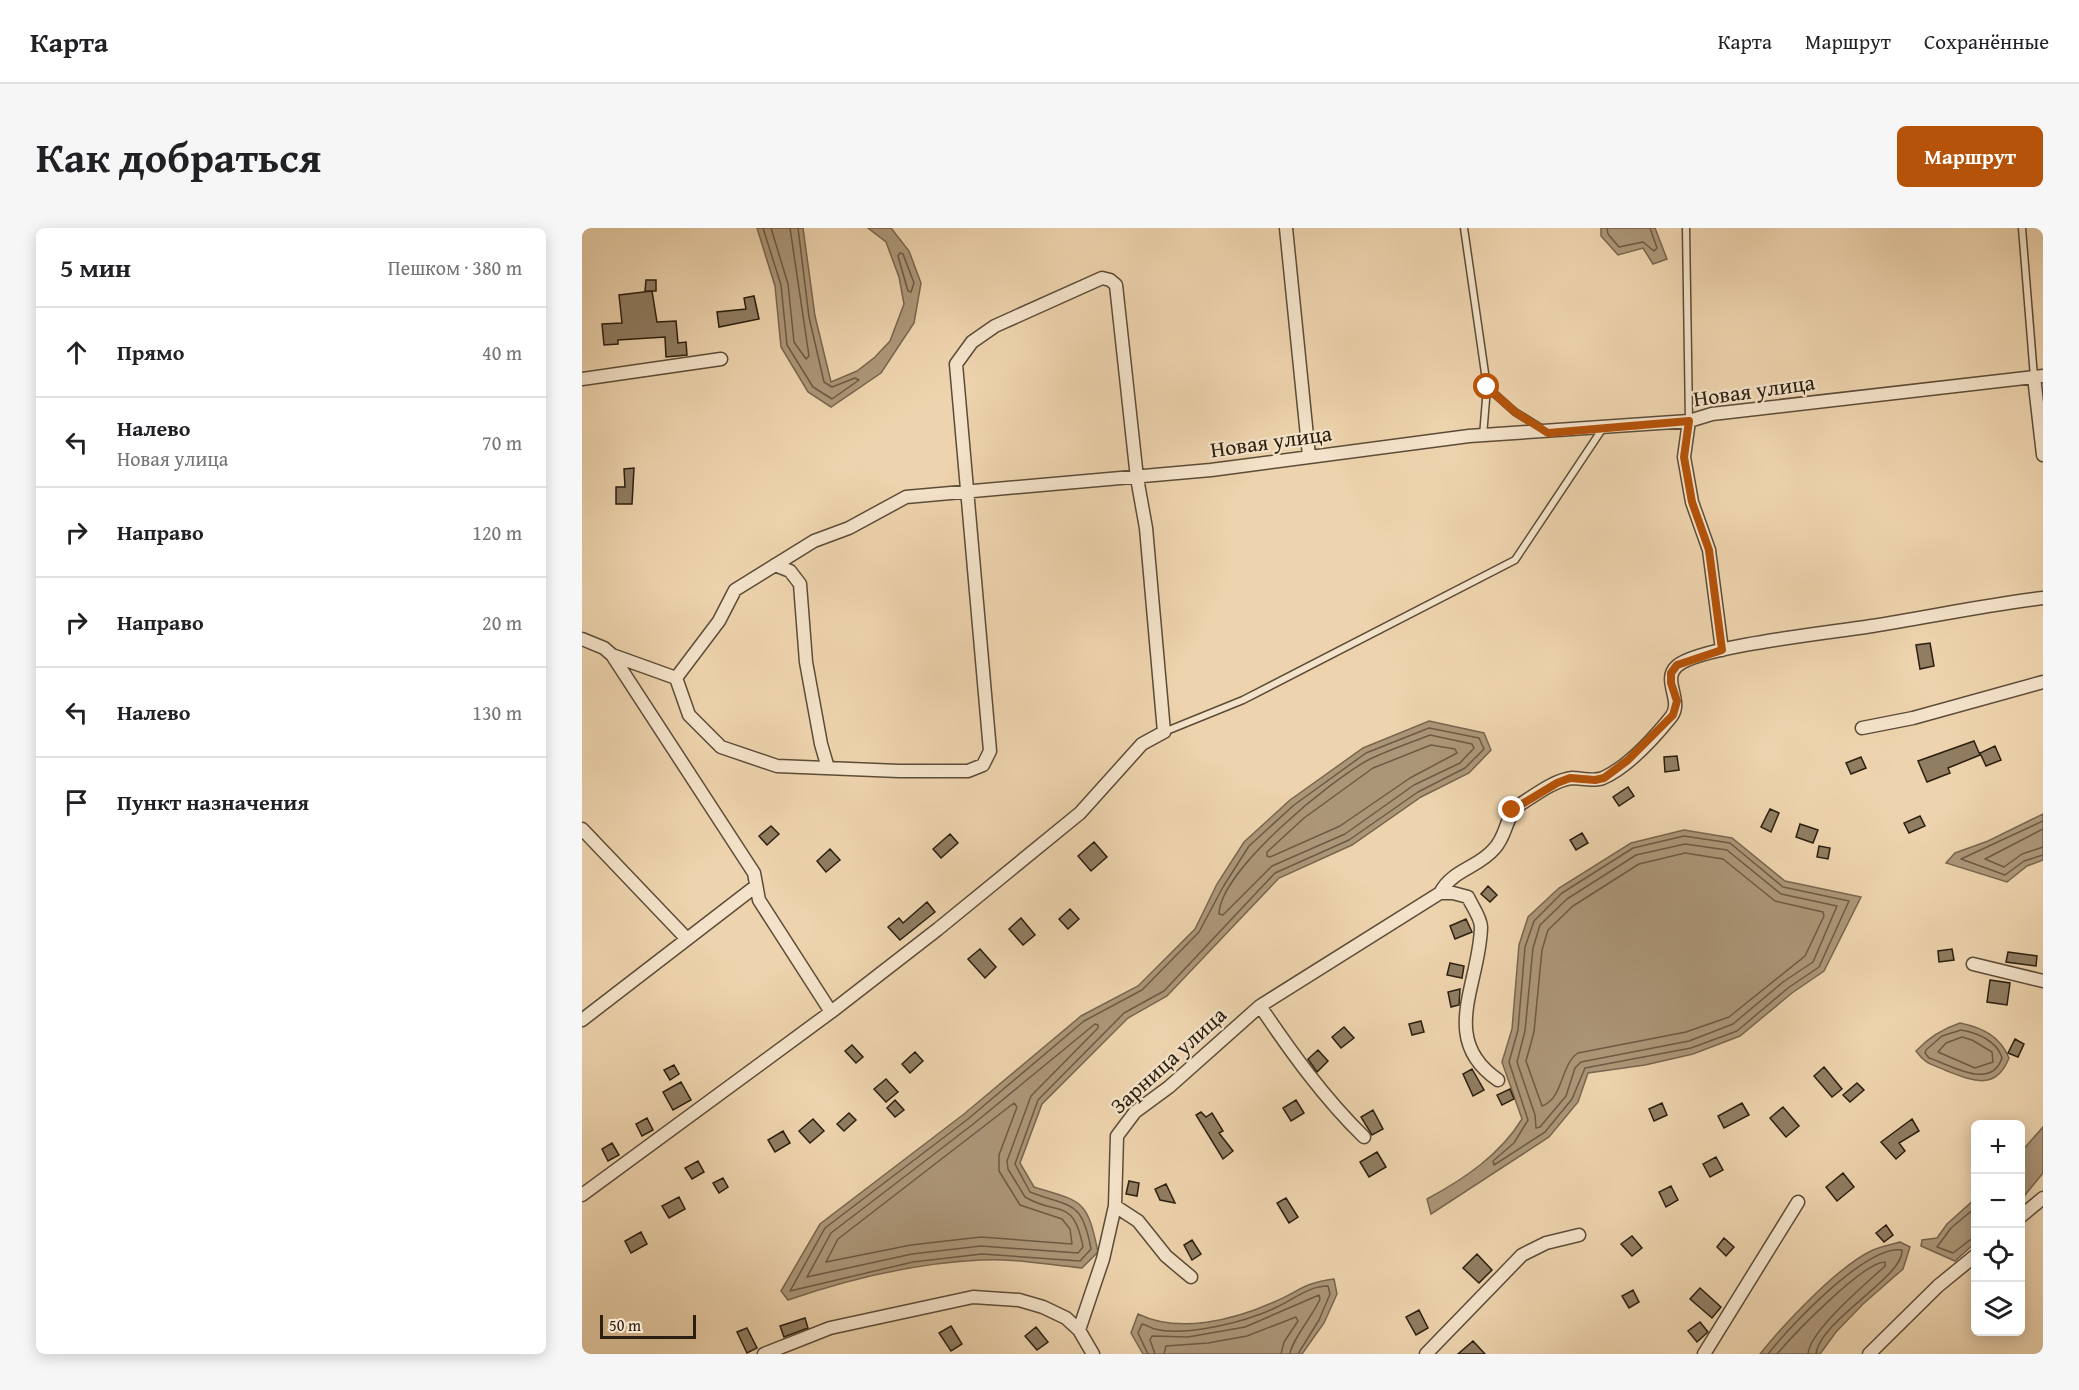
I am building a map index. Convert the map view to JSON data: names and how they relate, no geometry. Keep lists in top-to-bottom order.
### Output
{
  "streets": {
    "street": ["Новая улица", "Зарница улица"]
  },
  "scale_bar": "50 m",
  "page": {
    "header": "Карта",
    "nav": ["Карта", "Маршрут", "Сохранённые"],
    "title": "Как добраться",
    "buttons": "Маршрут",
    "heading": ["5 мин", "Пешком · 380 m"],
    "list": [
      ["Прямо", "40 m"],
      ["Налево", "Новая улица", "70 m"],
      ["Направо", "120 m"],
      ["Направо", "20 m"],
      ["Налево", "130 m"],
      "Пункт назначения"
    ],
    "map_buttons": ["+", "−"],
    "scale": "50 m"
  }
}
